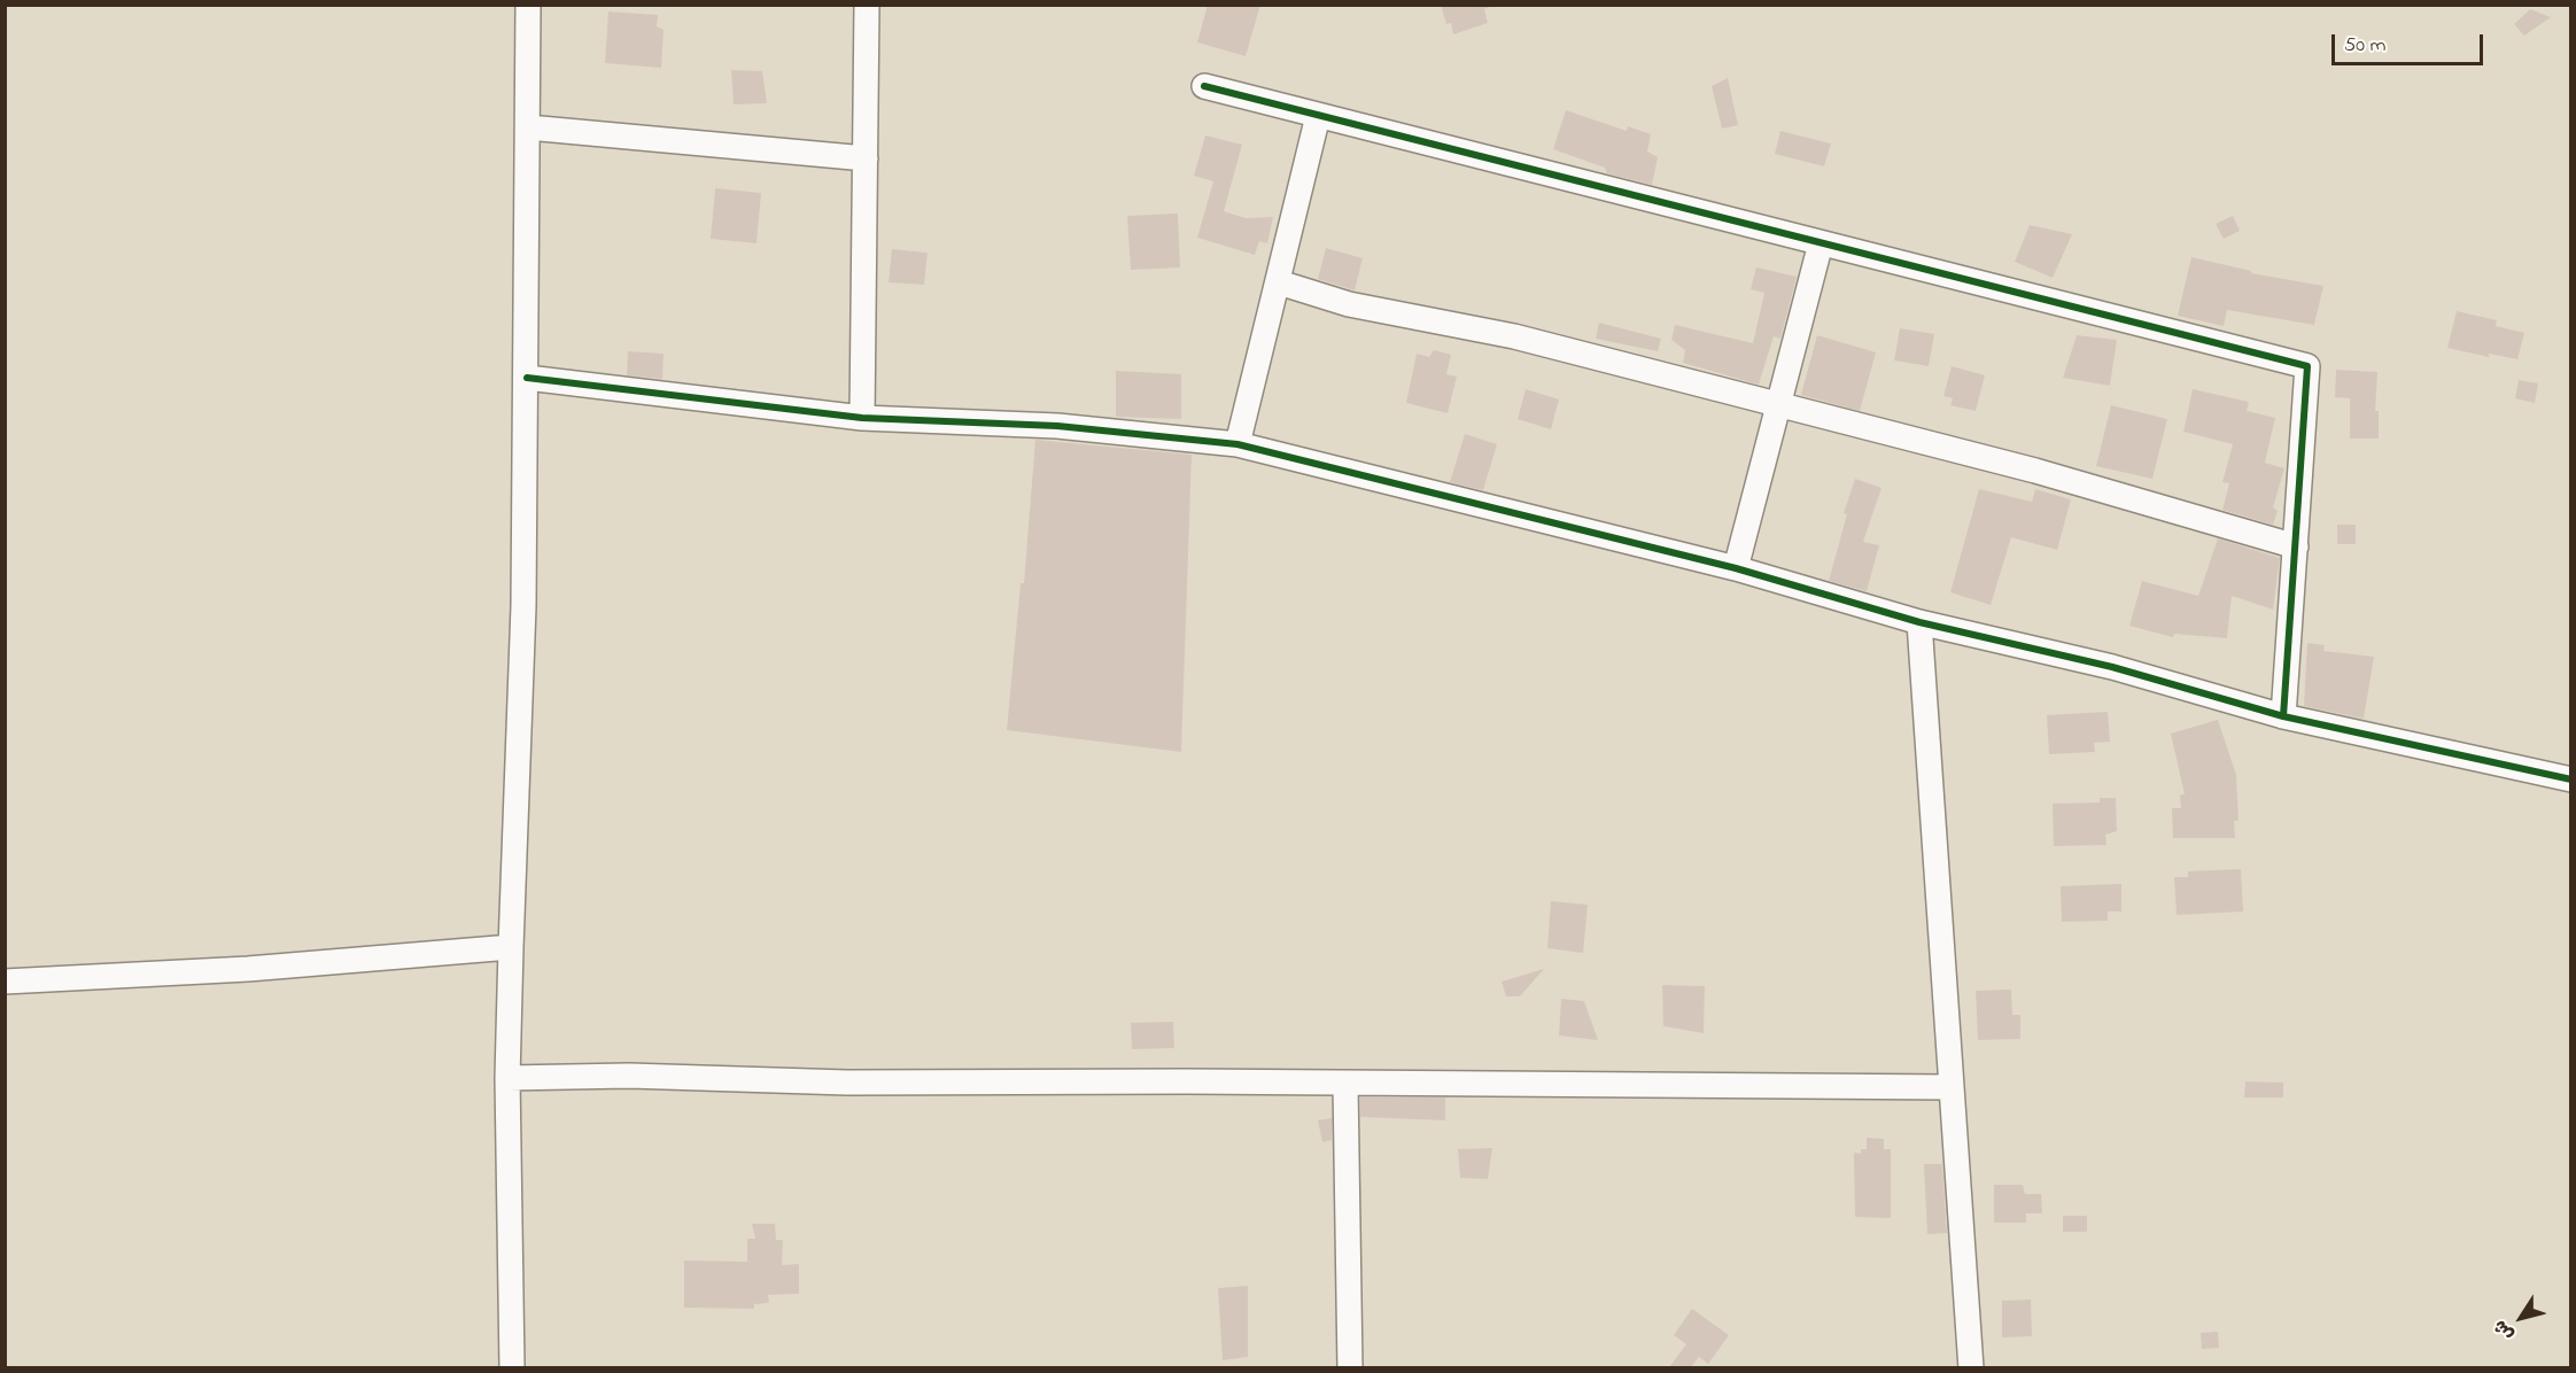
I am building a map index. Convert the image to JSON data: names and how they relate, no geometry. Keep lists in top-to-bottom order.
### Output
{
  "scale_bar": "50 m",
  "north": "bottom left"
}
